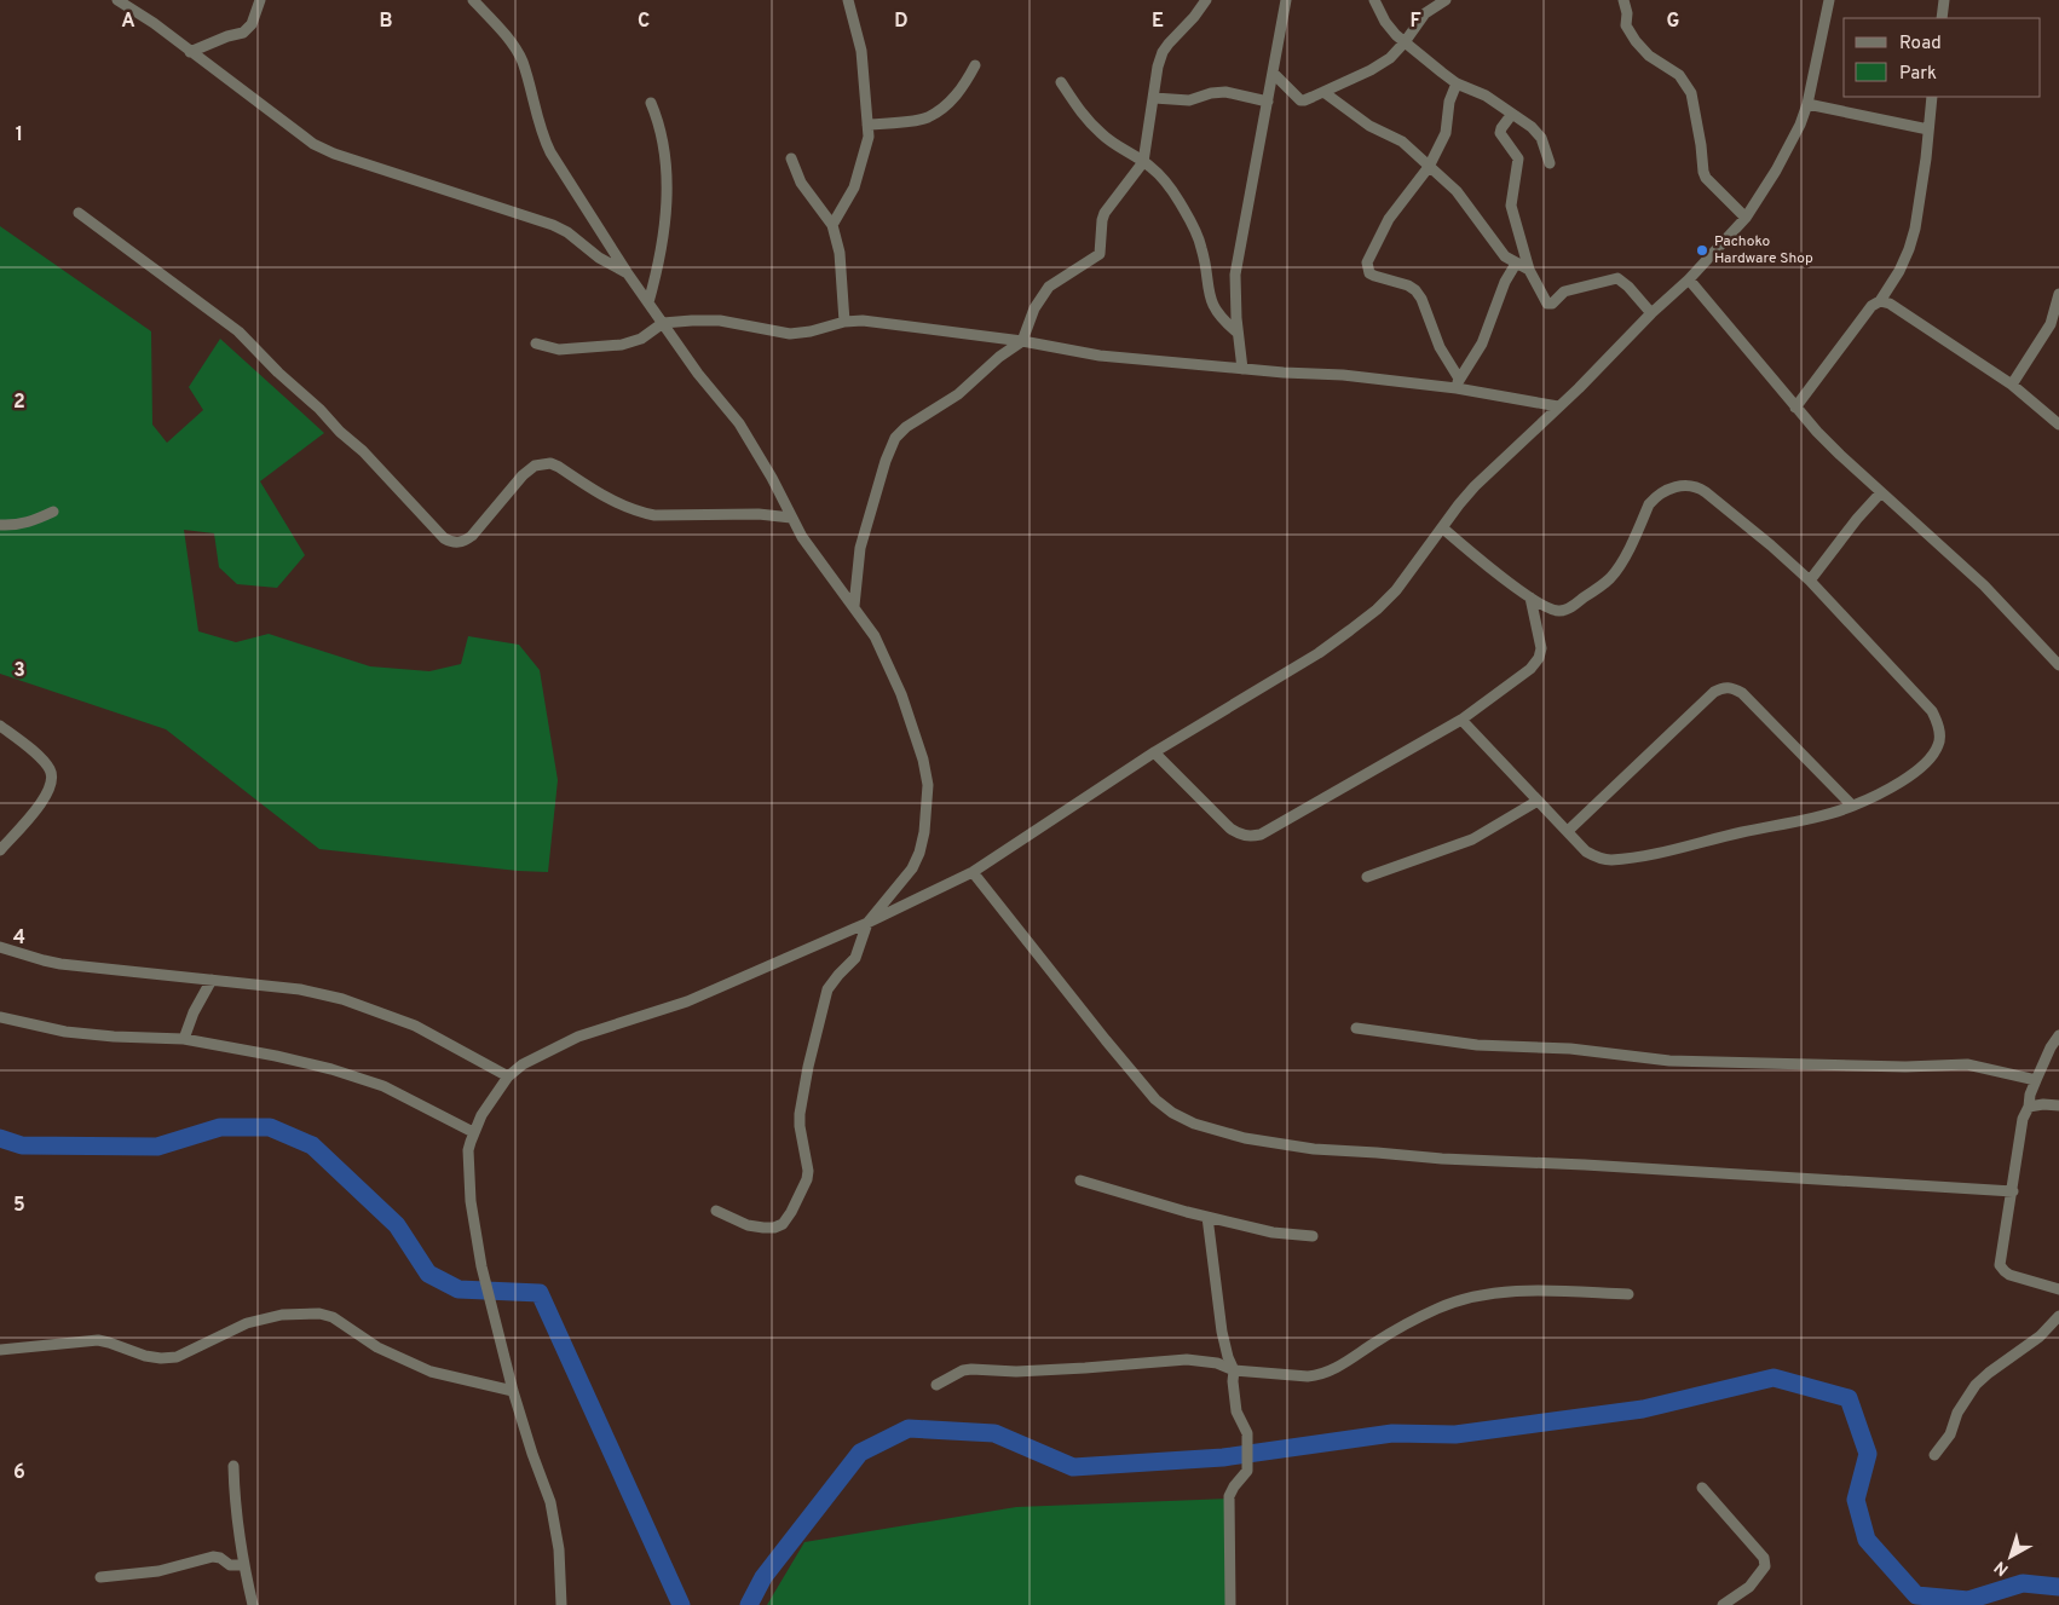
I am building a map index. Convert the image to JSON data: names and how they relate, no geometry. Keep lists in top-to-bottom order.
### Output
{
  "places": ["Pachoko Hardware Shop"],
  "legend": ["Road", "Park"],
  "north": "bottom left",
  "grid": {
    "columns": [
      "A",
      "B",
      "C",
      "D",
      "E",
      "F",
      "G"
    ],
    "rows": [
      "1",
      "2",
      "3",
      "4",
      "5",
      "6"
    ]
  }
}
